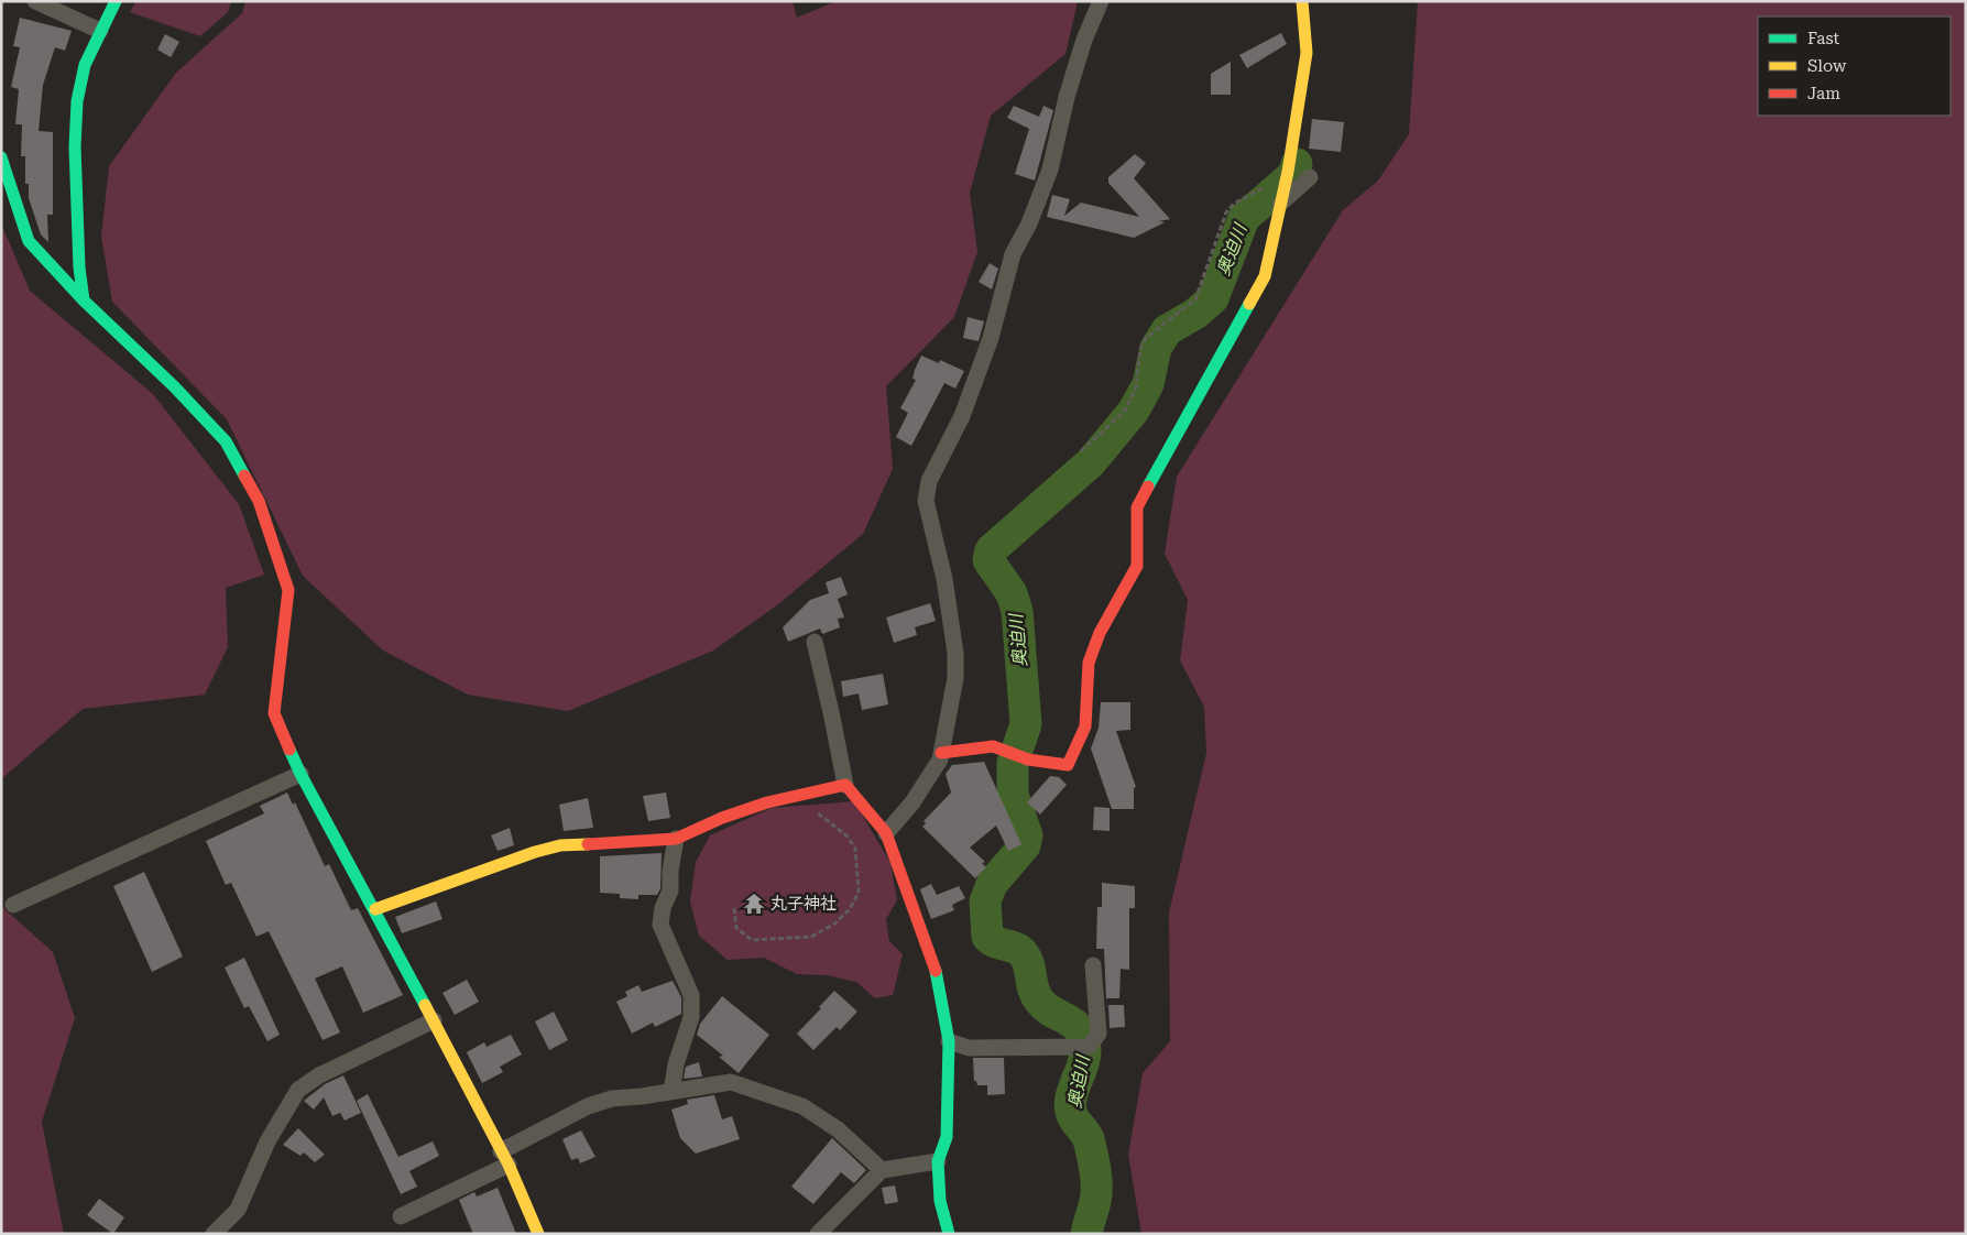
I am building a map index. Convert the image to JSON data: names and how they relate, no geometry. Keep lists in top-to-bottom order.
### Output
{
  "water": ["奥迫川"],
  "places": {
    "temple": ["丸子神社"]
  },
  "legend": ["Fast", "Slow", "Jam"]
}
